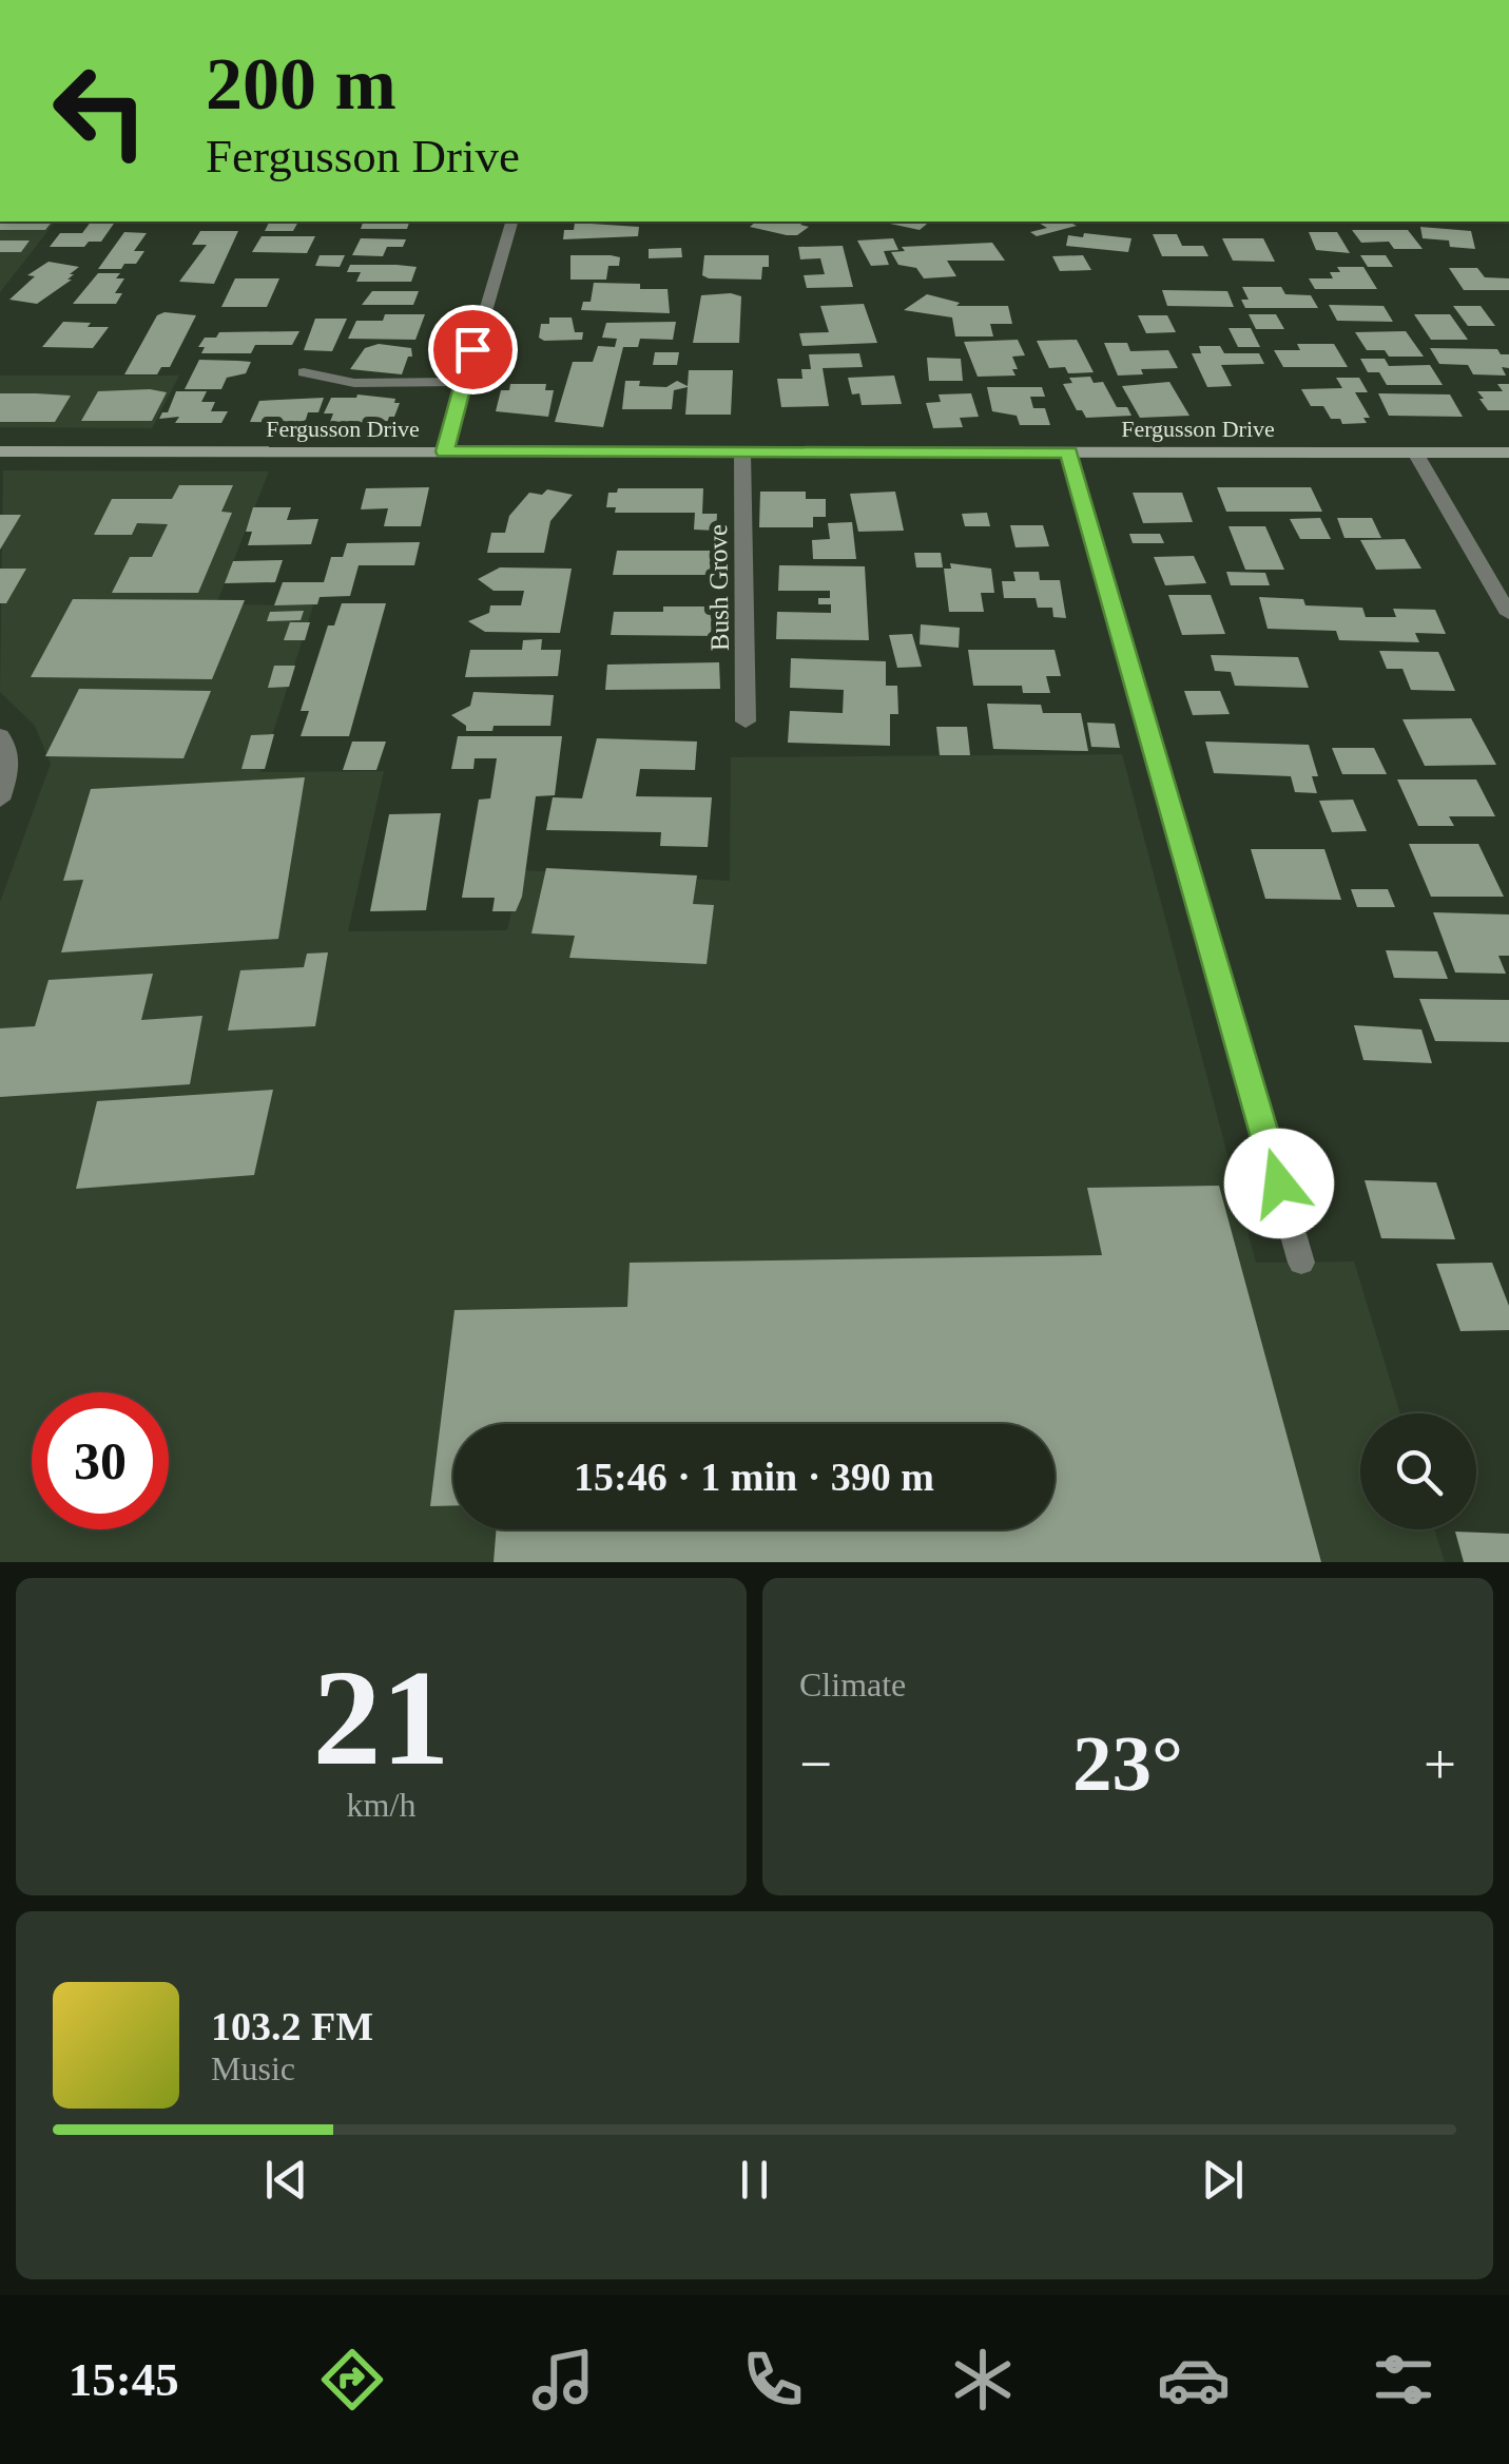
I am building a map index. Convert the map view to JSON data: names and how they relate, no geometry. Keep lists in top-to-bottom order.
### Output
{
  "streets": {
    "main road": ["Fergusson Drive"],
    "street": ["Bush Grove"]
  },
  "crossings": [
    ["Fergusson Drive", "Bush Grove"]
  ],
  "page": {
    "turn": ["200 m", "Fergusson Drive"],
    "limit": "30",
    "trip": "15:46 · 1 min · 390 m",
    "tile": [
      ["21", "km/h"],
      "Climate"
    ],
    "heat": ["−", "23°", "+"],
    "song": ["103.2 FM", "Music"],
    "tabs": "15:45"
  }
}
